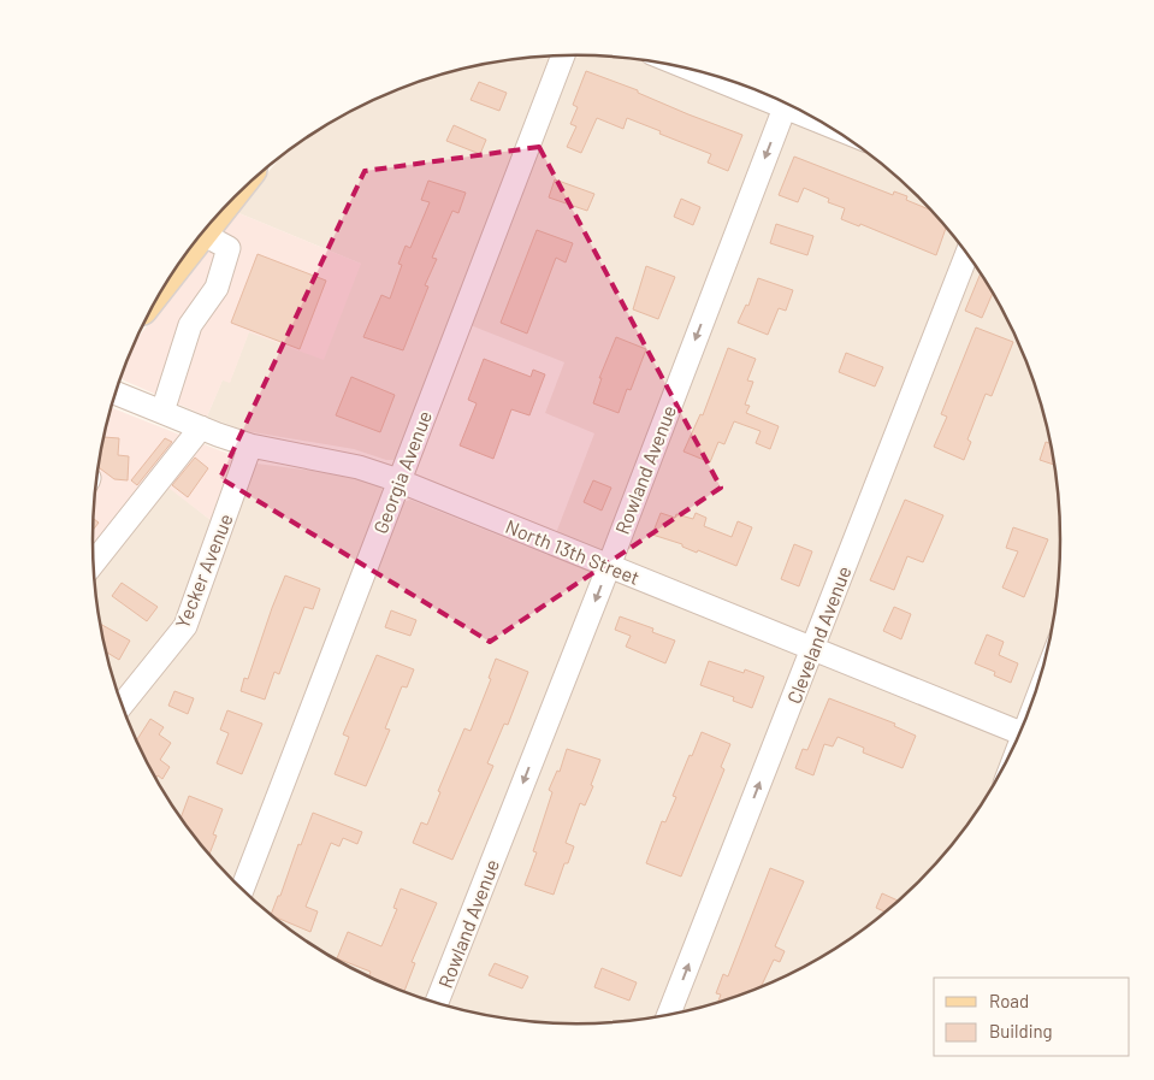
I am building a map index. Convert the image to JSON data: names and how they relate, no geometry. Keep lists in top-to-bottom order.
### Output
{
  "streets": {
    "street": [
      "Rowland Avenue",
      "Georgia Avenue",
      "North 13th Street",
      "Yecker Avenue",
      "Cleveland Avenue"
    ]
  },
  "crossings": [
    ["Rowland Avenue", "North 13th Street"],
    ["Georgia Avenue", "North 13th Street"],
    ["North 13th Street", "Yecker Avenue"],
    ["North 13th Street", "Cleveland Avenue"]
  ],
  "one_way": ["Rowland Avenue", "Cleveland Avenue"],
  "legend": ["Road", "Building"]
}
